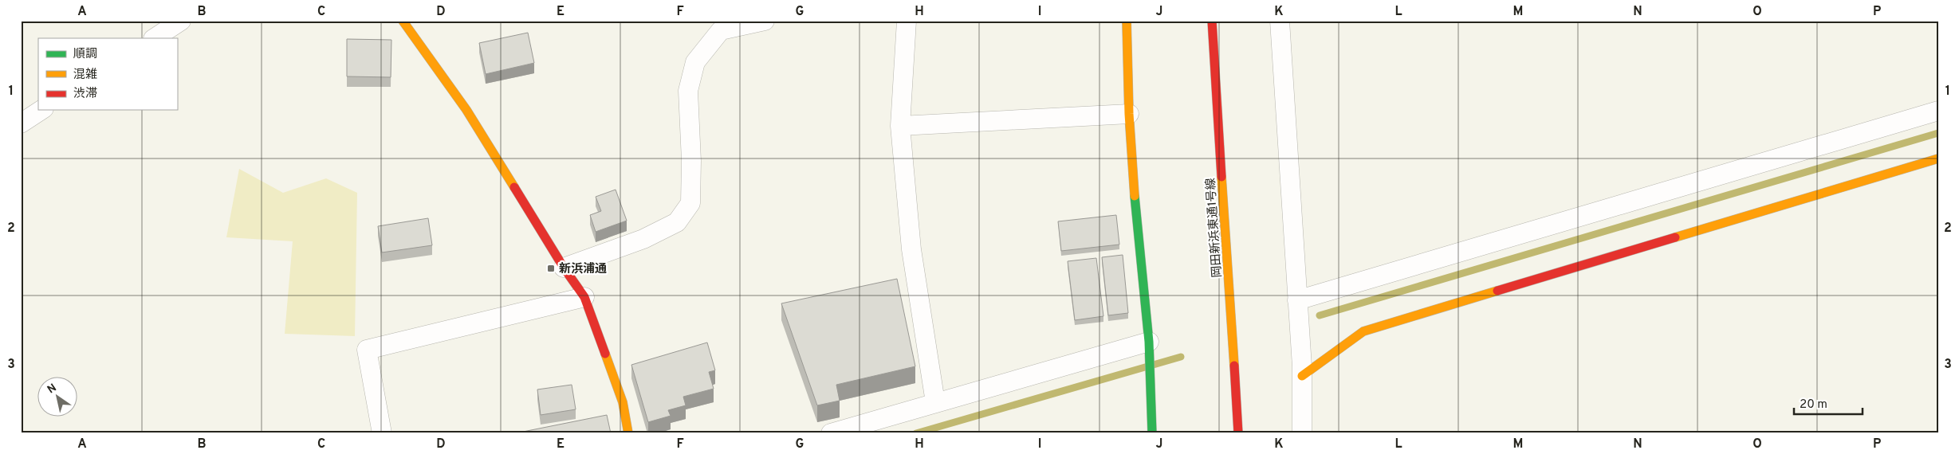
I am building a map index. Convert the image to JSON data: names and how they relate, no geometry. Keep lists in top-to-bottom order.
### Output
{
  "streets": {
    "street": ["岡田新浜東通1号線"]
  },
  "places": {
    "transit": ["新浜浦通"]
  },
  "legend": ["順調", "混雑", "渋滞"],
  "scale_bar": "20 m",
  "north": "top left",
  "grid": {
    "columns": [
      "A",
      "B",
      "C",
      "D",
      "E",
      "F",
      "G",
      "H",
      "I",
      "J",
      "K",
      "L",
      "M",
      "N",
      "O",
      "P"
    ],
    "rows": ["1", "2", "3"]
  }
}
